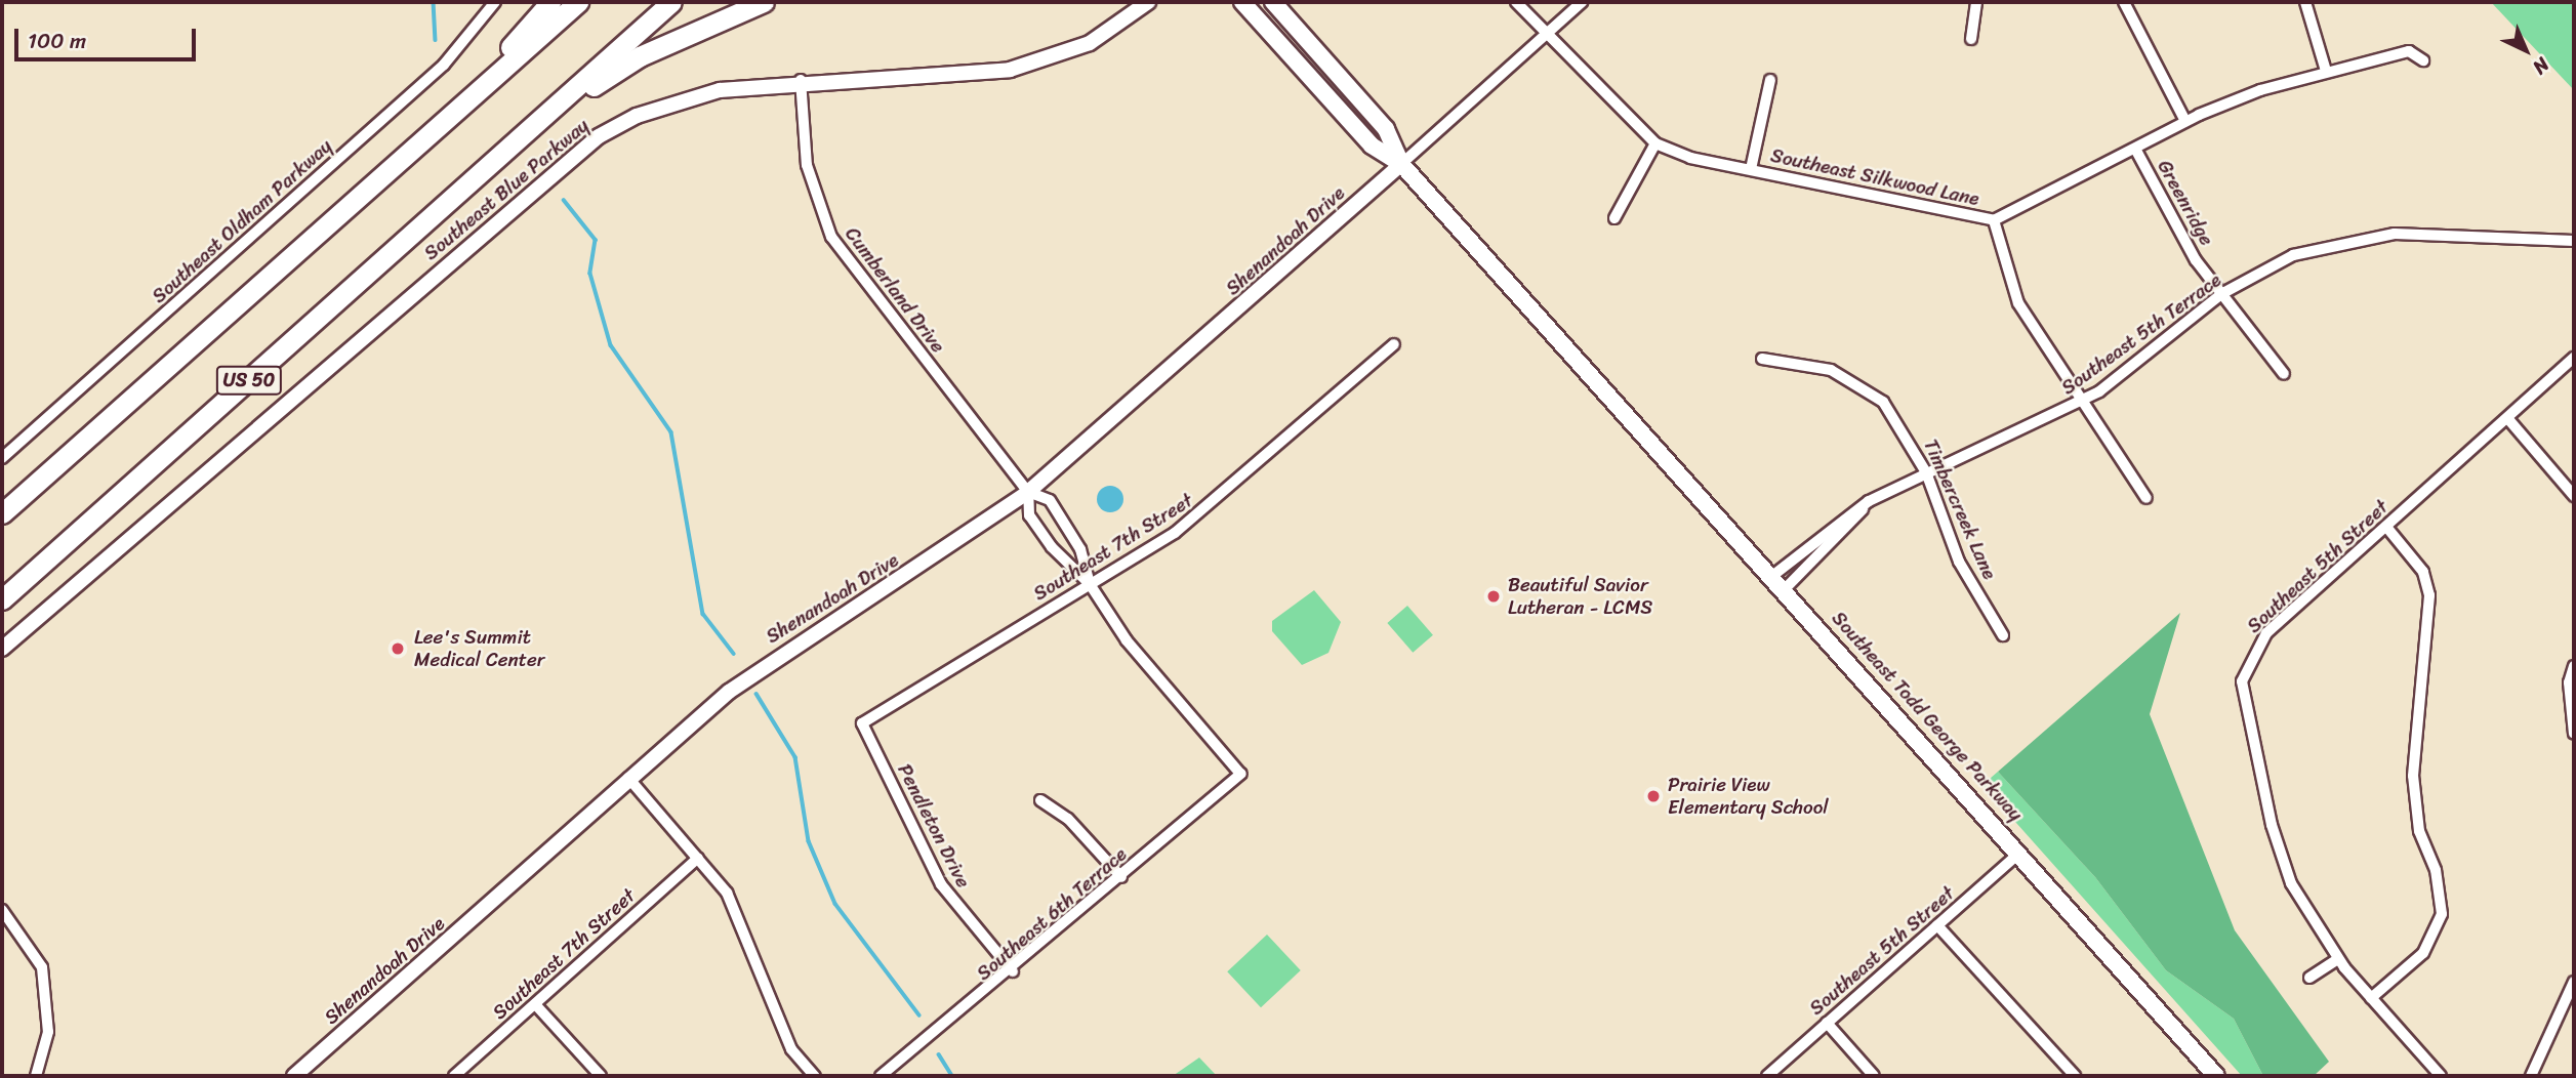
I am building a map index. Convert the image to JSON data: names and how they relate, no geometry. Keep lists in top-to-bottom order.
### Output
{
  "streets": {
    "highway": ["US 50"],
    "main road": ["Southeast Todd George Parkway"],
    "street": [
      "Southeast Silkwood Lane",
      "Southeast Blue Parkway",
      "Greenridge",
      "Southeast Oldham Parkway",
      "Shenandoah Drive",
      "Cumberland Drive",
      "Southeast 5th Terrace",
      "Timbercreek Lane",
      "Southeast 7th Street",
      "Southeast 5th Street",
      "Pendleton Drive",
      "Southeast 6th Terrace"
    ]
  },
  "crossings": [
    ["Southeast Silkwood Lane", "Greenridge"],
    ["Southeast Blue Parkway", "Cumberland Drive"],
    ["Greenridge", "Southeast 5th Terrace"],
    ["Shenandoah Drive", "Cumberland Drive"],
    ["Shenandoah Drive", "Southeast Todd George Parkway"],
    ["Cumberland Drive", "Southeast 7th Street"],
    ["Cumberland Drive", "Southeast 6th Terrace"],
    ["Southeast 5th Terrace", "Timbercreek Lane"],
    ["Southeast 5th Terrace", "Southeast Todd George Parkway"],
    ["Southeast 7th Street", "Pendleton Drive"],
    ["Southeast 5th Street", "Southeast Todd George Parkway"],
    ["Pendleton Drive", "Southeast 6th Terrace"]
  ],
  "places": ["Beautiful Savior Lutheran - LCMS", "Lee's Summit Medical Center", "Prairie View Elementary School"],
  "scale_bar": "100 m",
  "north": "bottom right"
}
